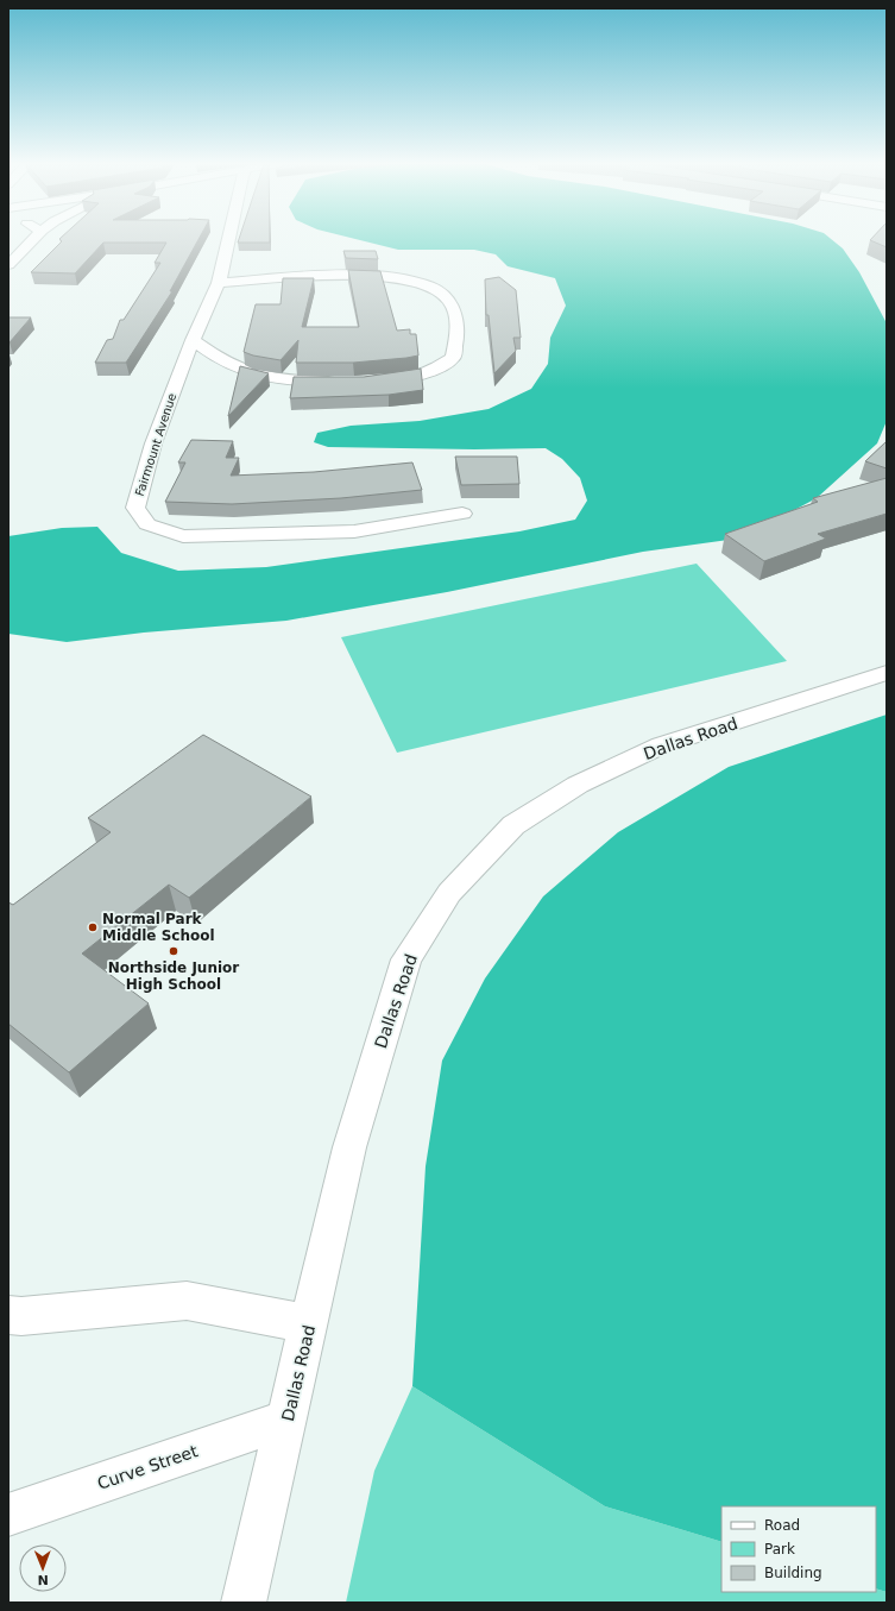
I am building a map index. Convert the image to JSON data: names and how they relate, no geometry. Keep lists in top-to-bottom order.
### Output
{
  "streets": {
    "street": ["Fairmount Avenue", "Dallas Road", "Curve Street"]
  },
  "crossings": [
    ["Dallas Road", "Curve Street"]
  ],
  "places": ["Normal Park Middle School", "Northside Junior High School"],
  "legend": ["Road", "Park", "Building"],
  "north": "bottom"
}
